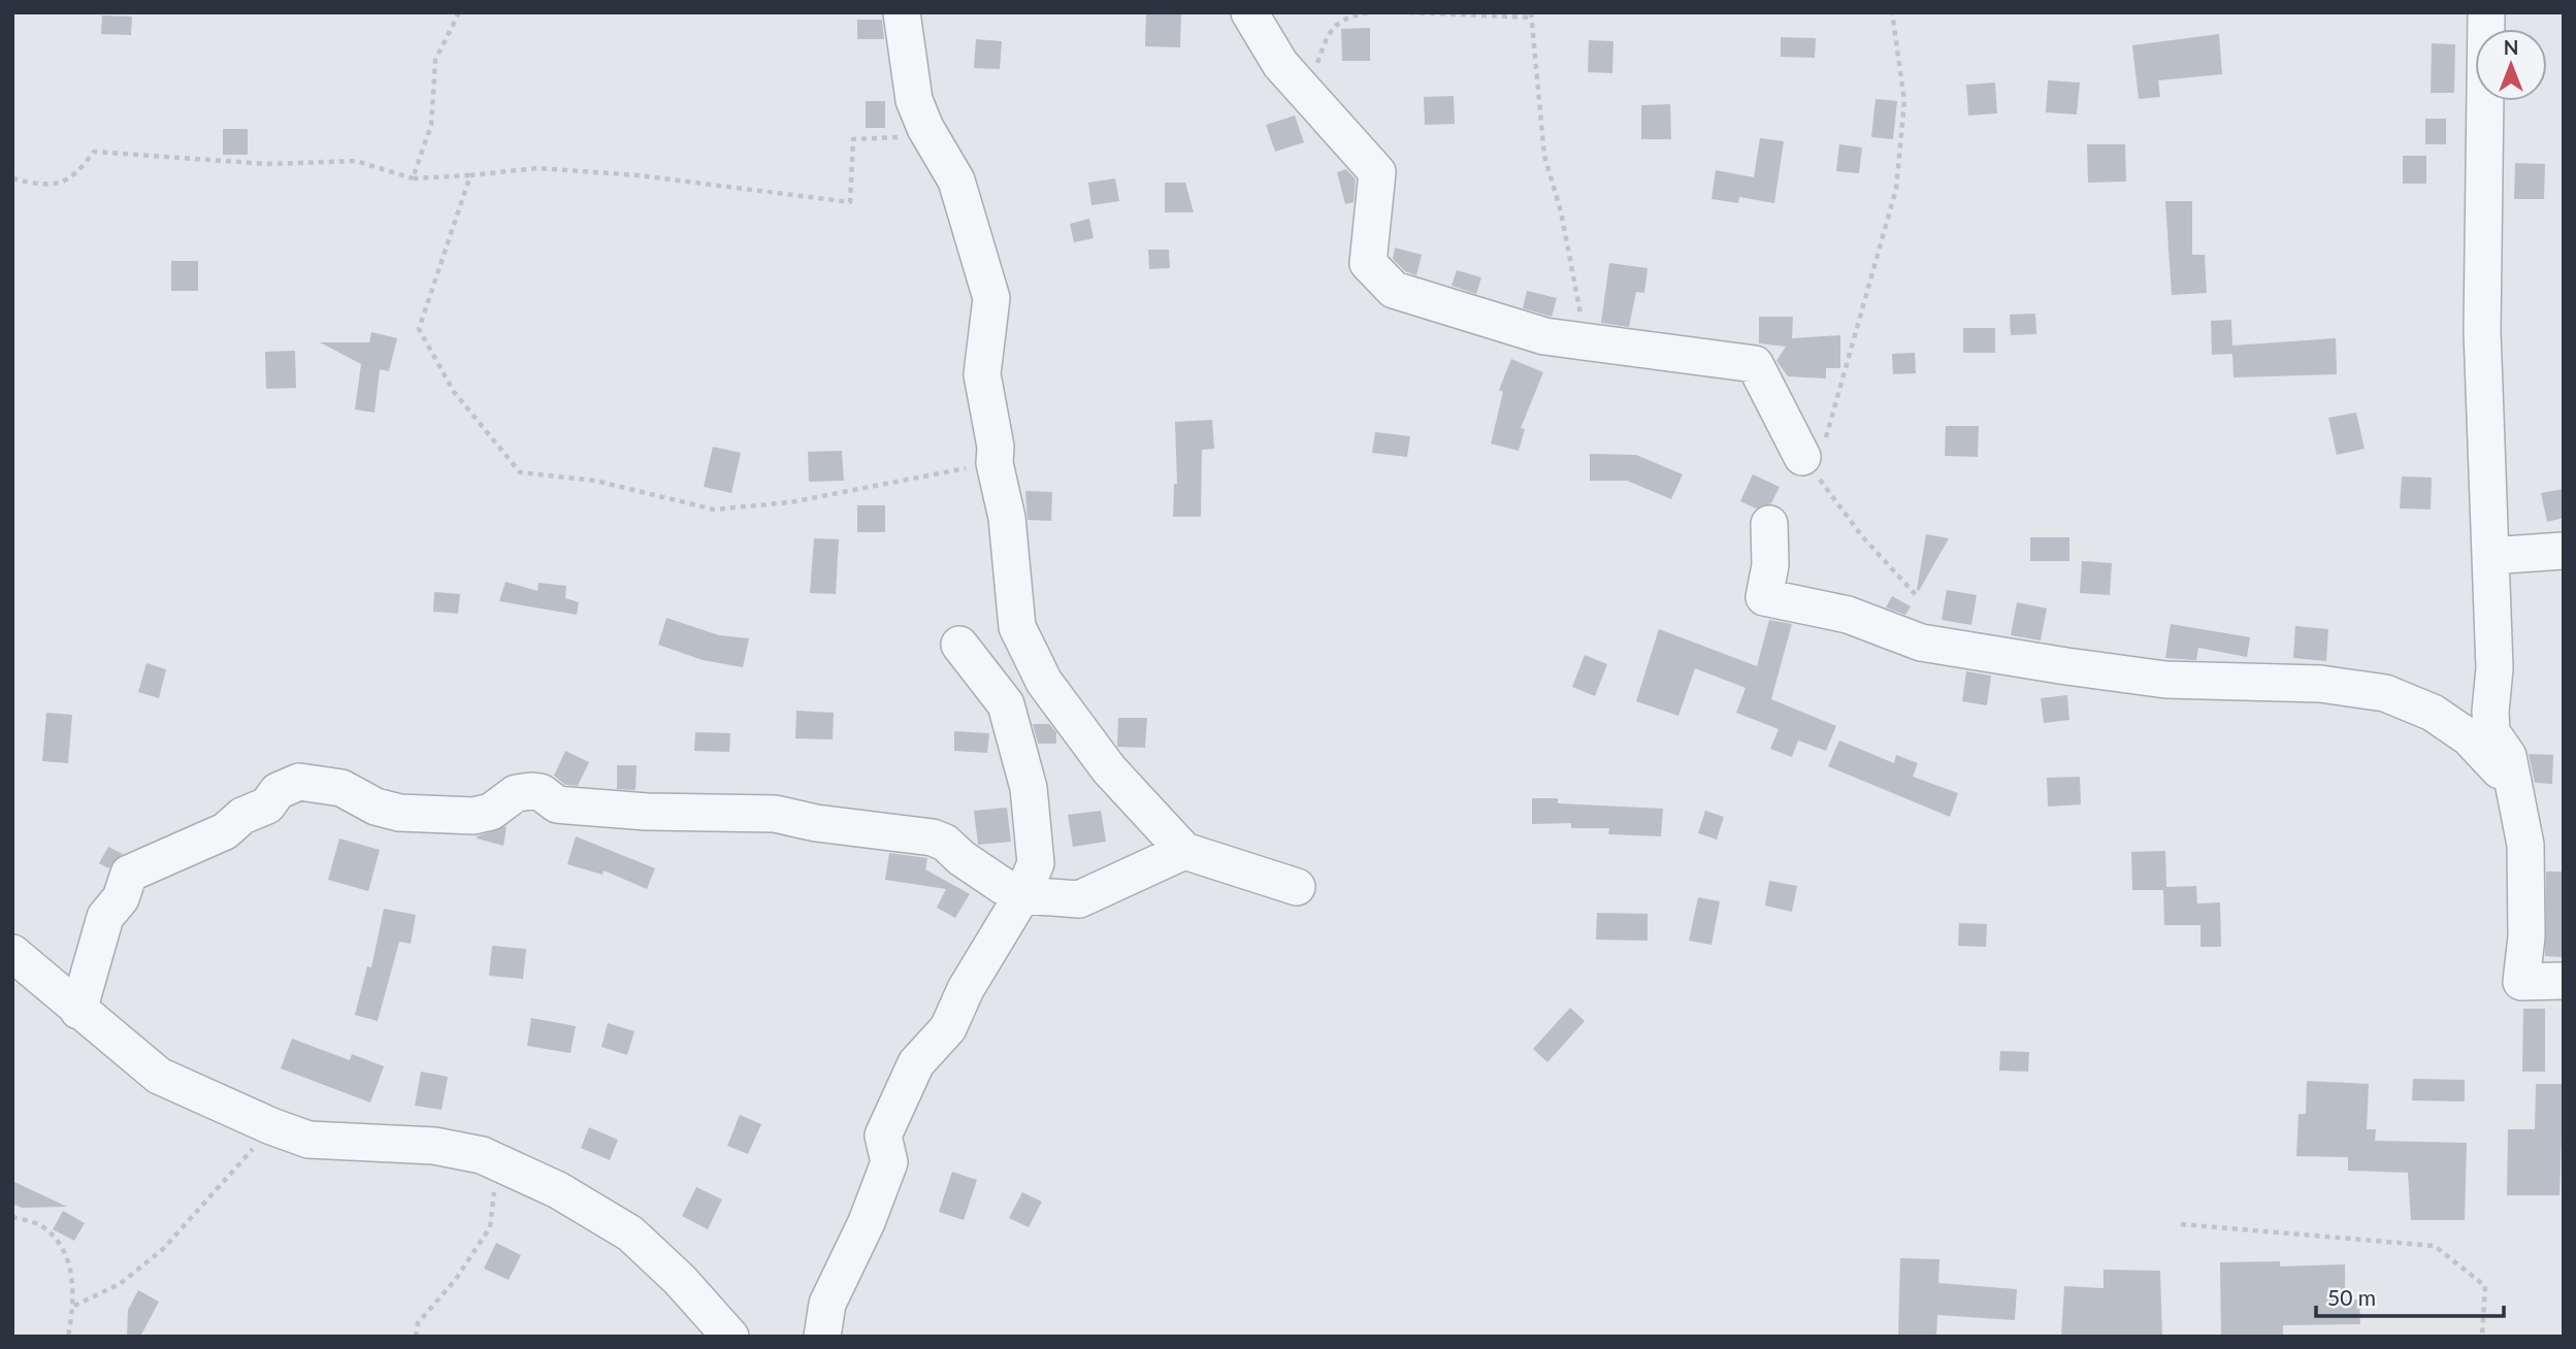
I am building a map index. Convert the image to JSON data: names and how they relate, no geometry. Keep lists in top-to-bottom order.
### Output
{
  "scale_bar": "50 m",
  "north": "top"
}
